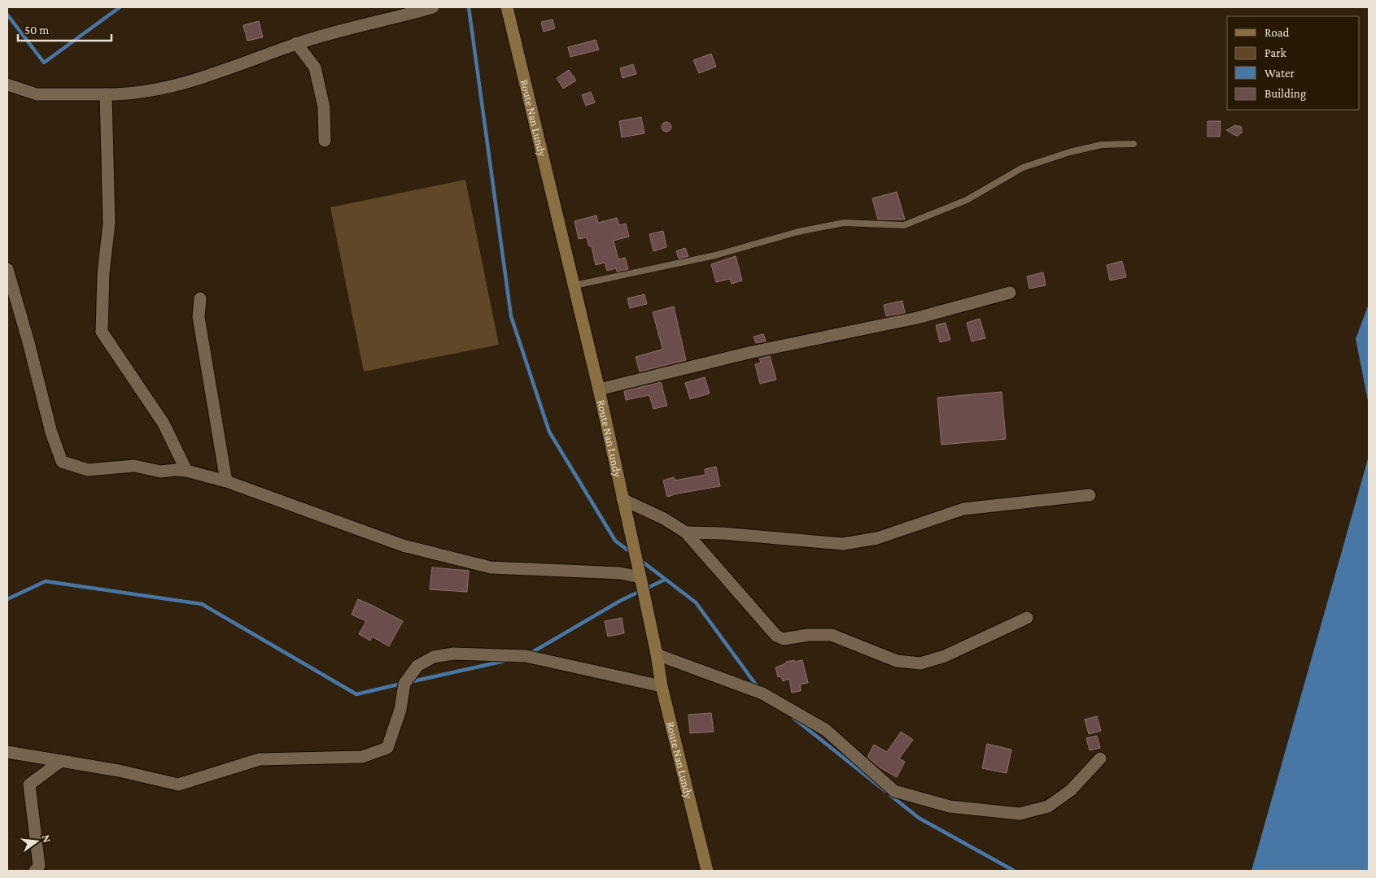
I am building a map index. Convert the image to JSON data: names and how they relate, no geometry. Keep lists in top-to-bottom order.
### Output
{
  "streets": {
    "main road": ["Route Nan Lundy"]
  },
  "legend": [
    "Road",
    "Park",
    "Water",
    "Building"
  ],
  "scale_bar": "50 m",
  "north": "right"
}
